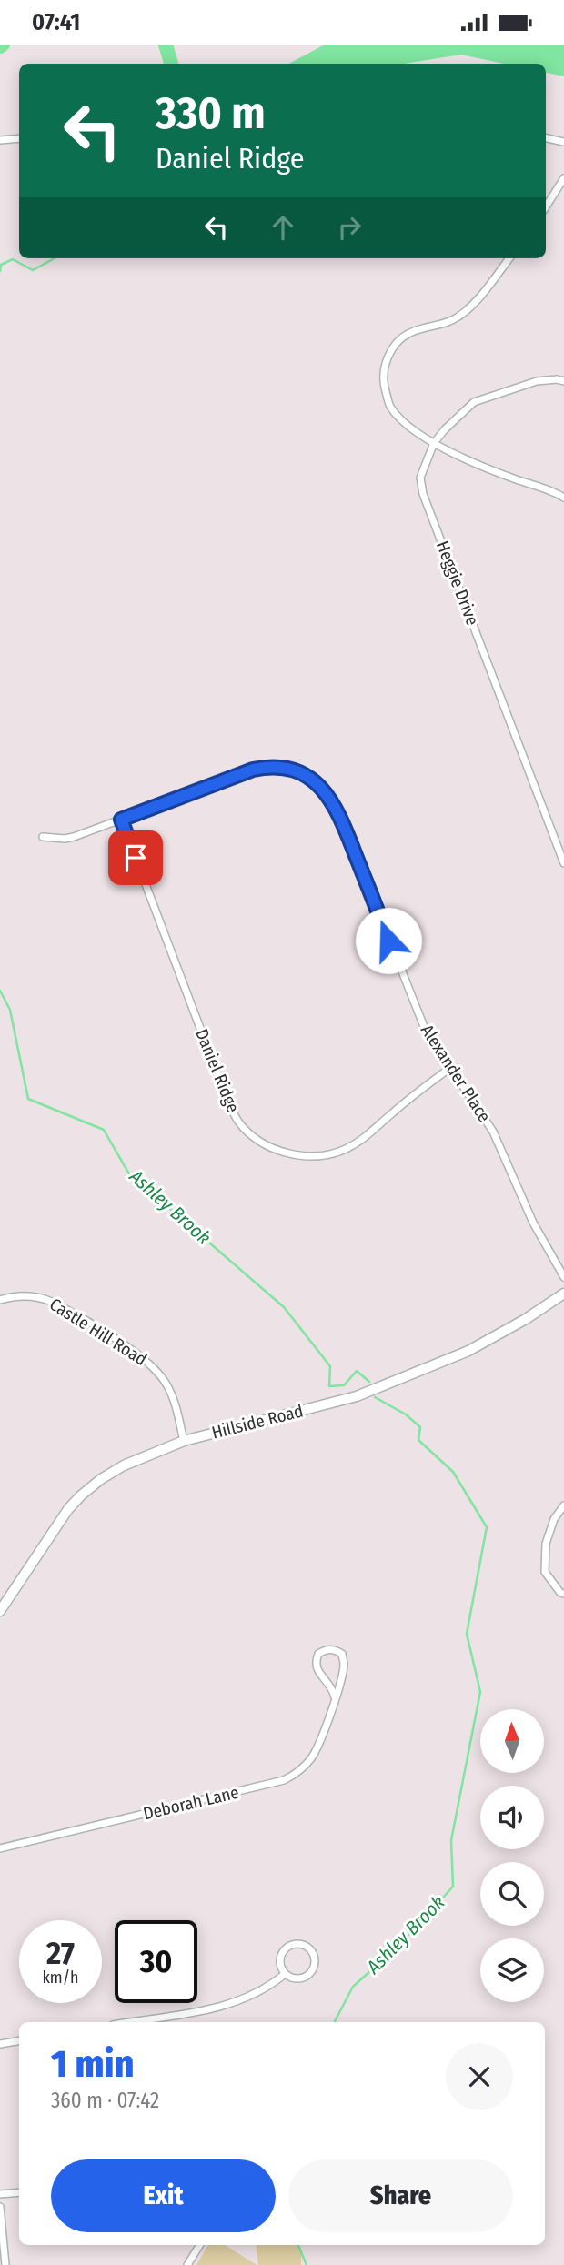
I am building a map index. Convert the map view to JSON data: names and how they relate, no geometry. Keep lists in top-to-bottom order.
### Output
{
  "streets": {
    "street": [
      "Heggie Drive",
      "Daniel Ridge",
      "Alexander Place",
      "Castle Hill Road",
      "Hillside Road",
      "Deborah Lane"
    ]
  },
  "crossings": [
    ["Daniel Ridge", "Alexander Place"],
    ["Castle Hill Road", "Hillside Road"]
  ],
  "water": ["Ashley Brook"],
  "north": "top",
  "page": {
    "status": "07:41",
    "turn": ["330 m", "Daniel Ridge"],
    "speed": "27 km/h",
    "limit": "30",
    "heading": ["1 min", "360 m · 07:42"],
    "buttons": ["Exit", "Share"]
  }
}
